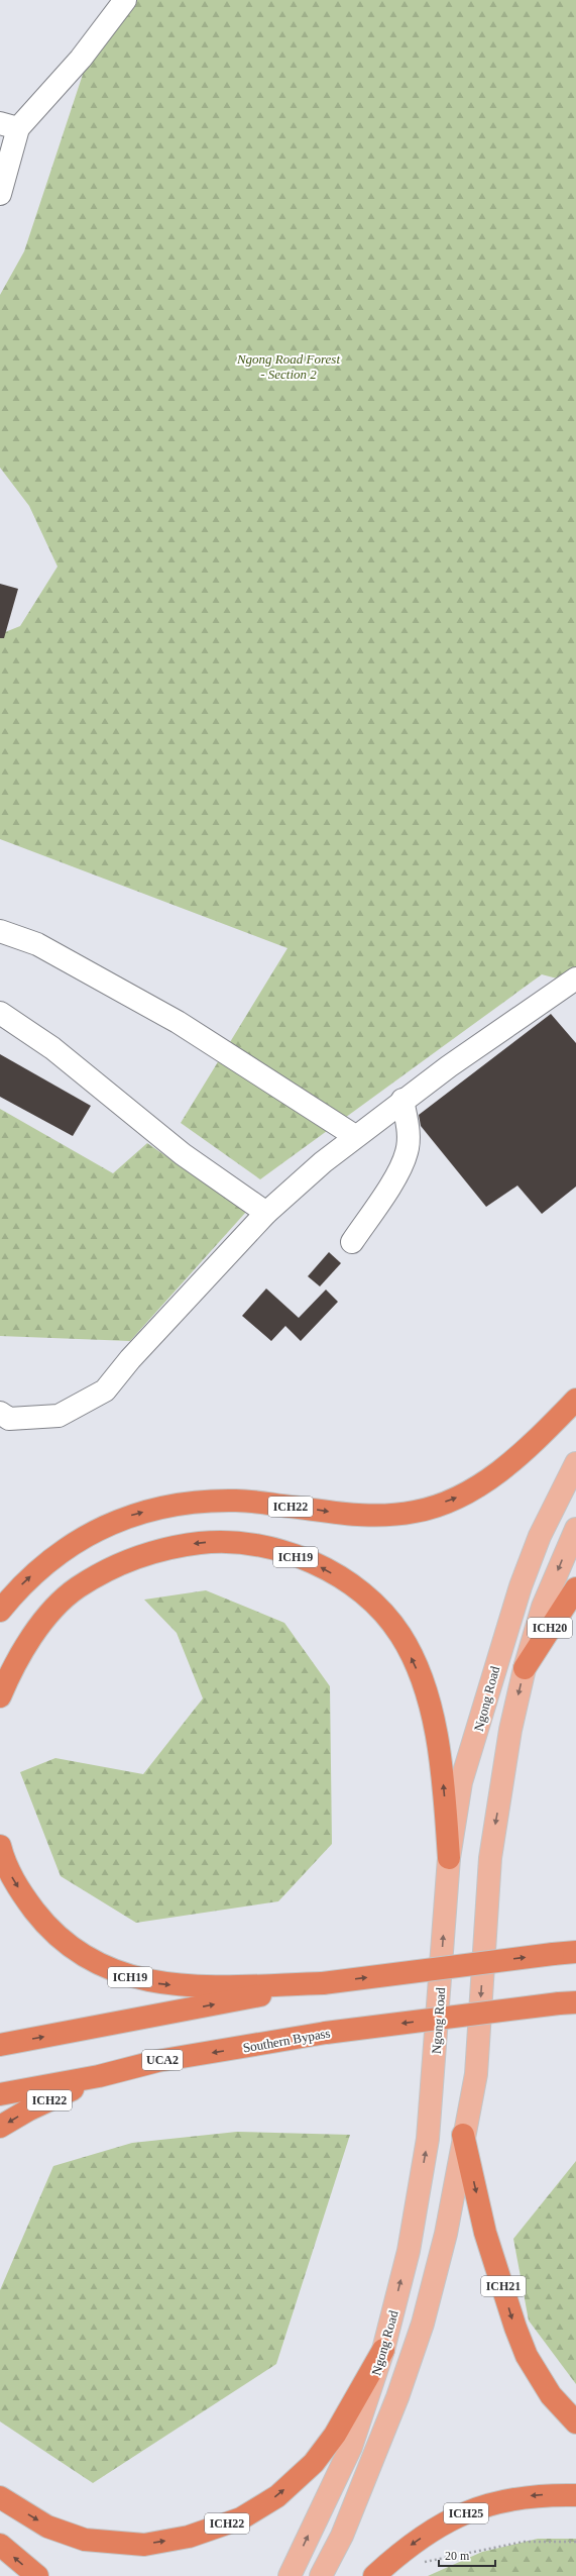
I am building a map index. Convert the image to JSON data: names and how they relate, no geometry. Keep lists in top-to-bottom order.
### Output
{
  "streets": {
    "highway": [
      "ICH22",
      "ICH19",
      "ICH20",
      "Southern Bypass",
      "UCA2",
      "ICH21",
      "ICH25"
    ],
    "main road": ["Ngong Road"]
  },
  "crossings": [
    ["ICH22", "Ngong Road"],
    ["ICH22", "Southern Bypass"],
    ["ICH19", "Ngong Road"]
  ],
  "parks": ["Ngong Road Forest - Section 2"],
  "scale_bar": "20 m"
}
